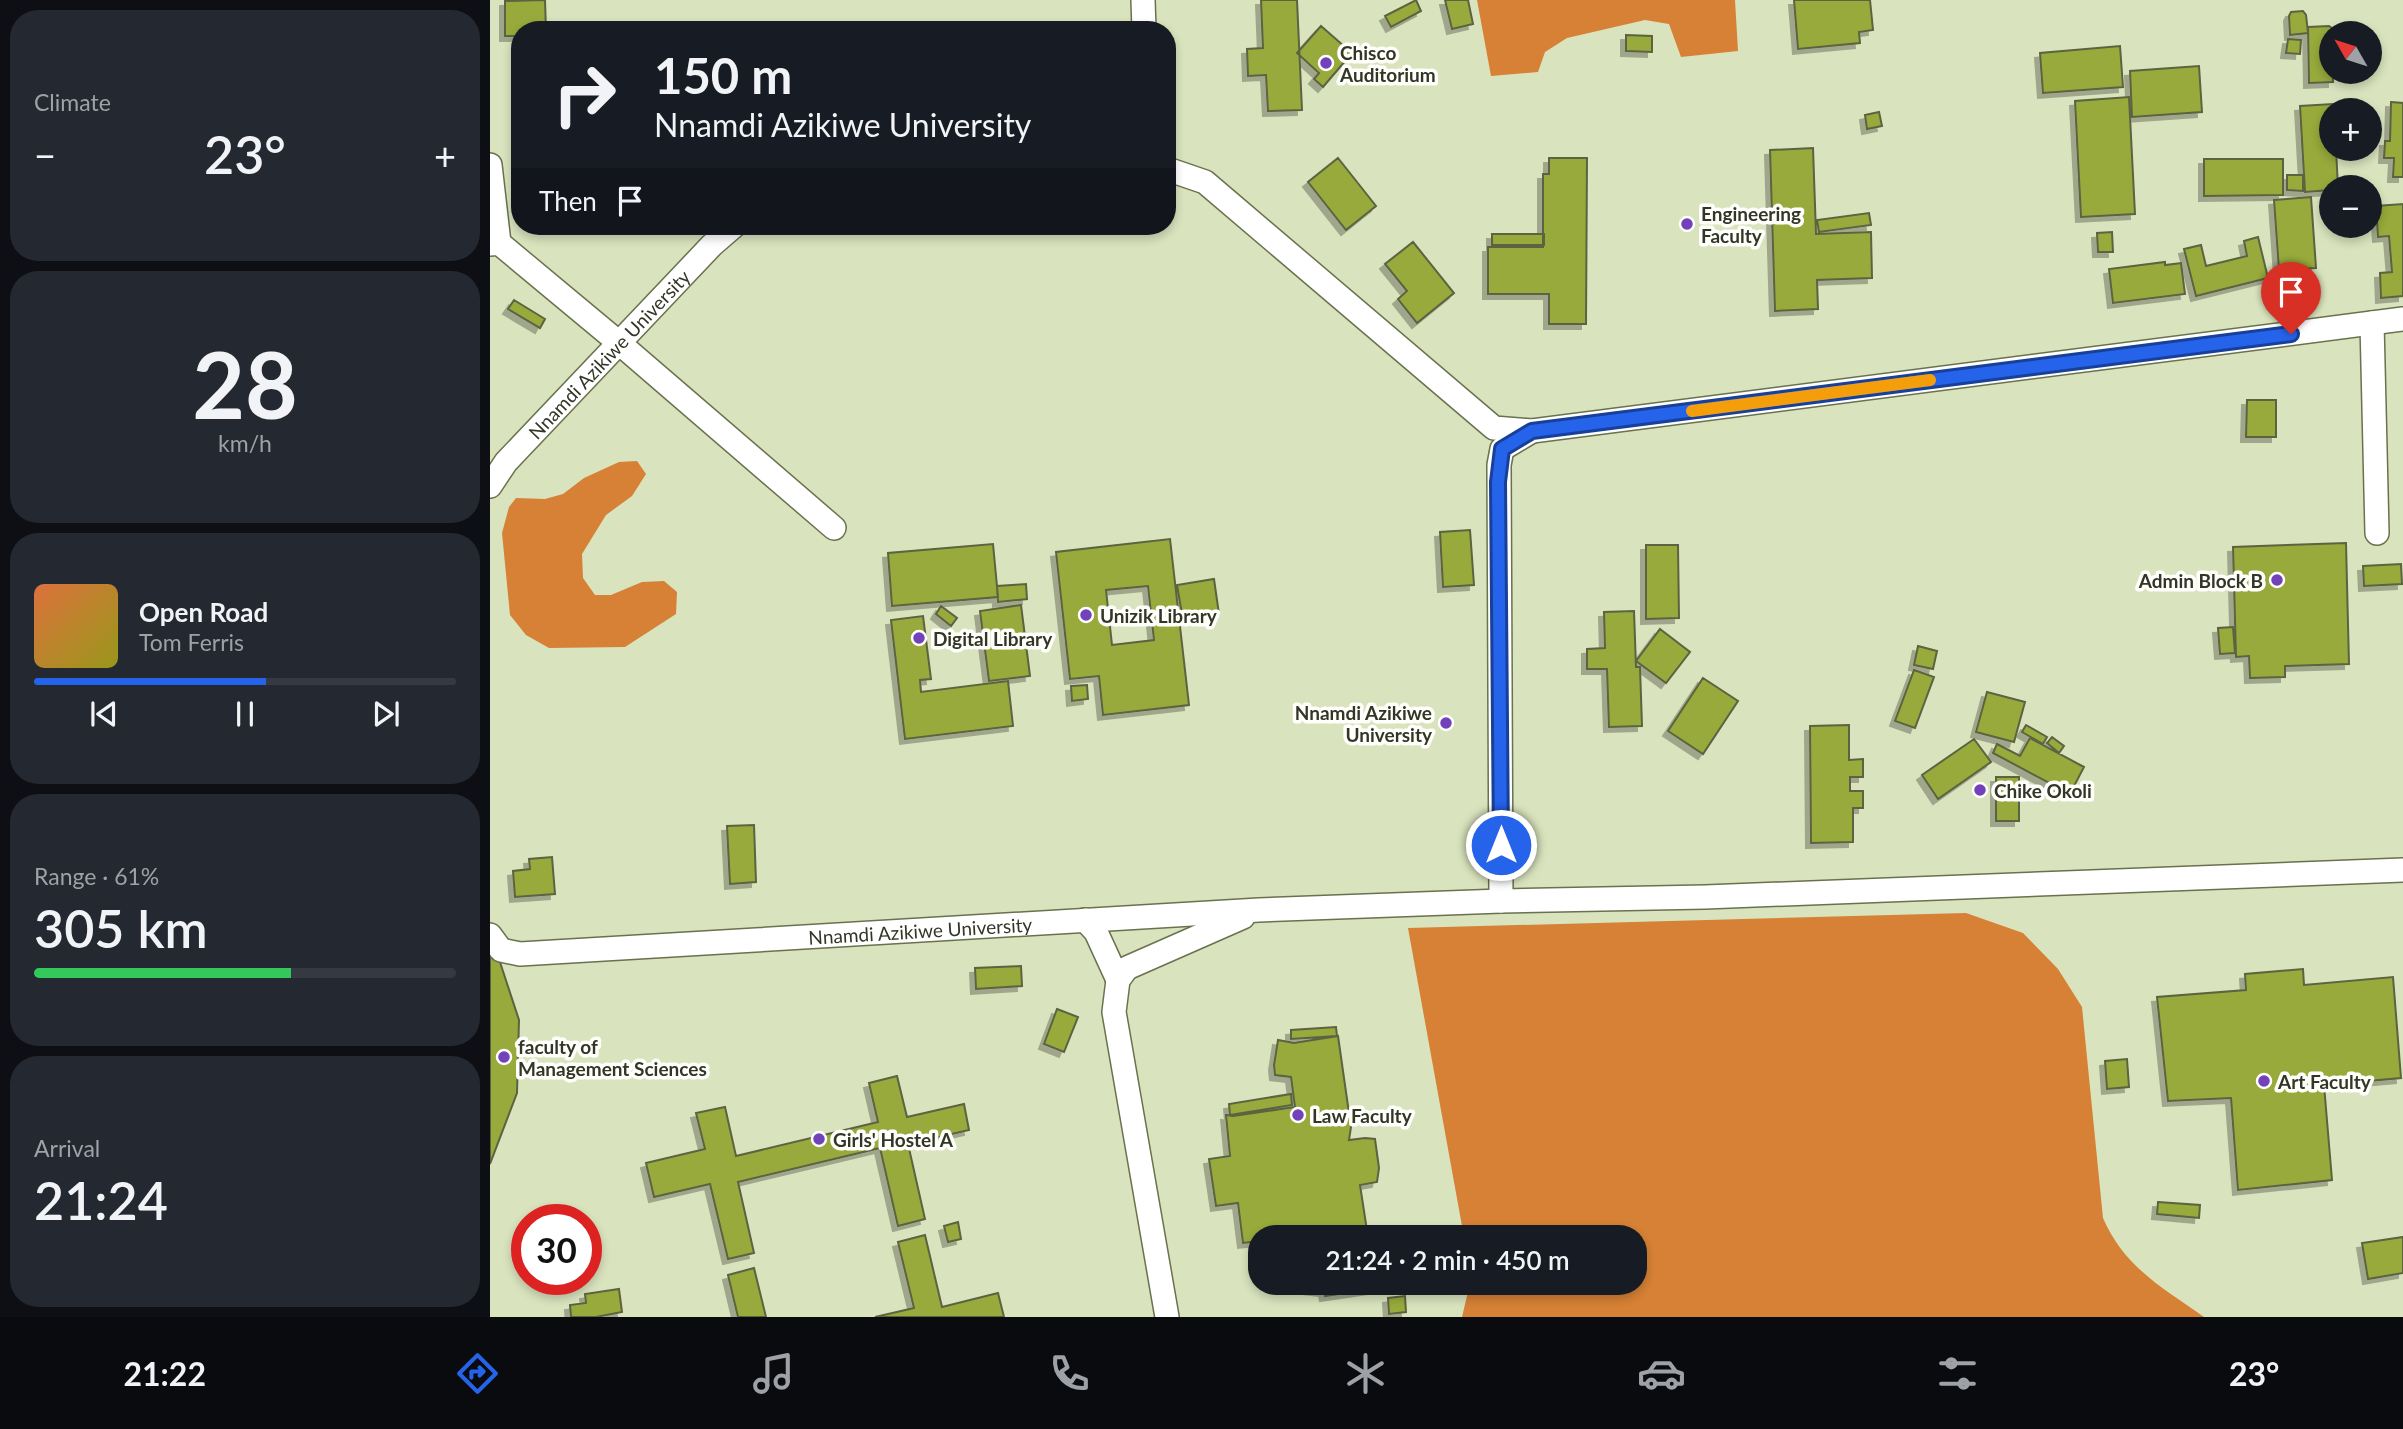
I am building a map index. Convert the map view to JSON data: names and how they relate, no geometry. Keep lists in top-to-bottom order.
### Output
{
  "streets": {
    "street": ["Nnamdi Azikiwe University"]
  },
  "places": [
    "Chisco Auditorium",
    "Engineering Faculty",
    "Admin Block B",
    "Unizik Library",
    "Digital Library",
    "Nnamdi Azikiwe University",
    "Chike Okoli",
    "faculty of Management Sciences",
    "Art Faculty",
    "Law Faculty",
    "Girls' Hostel A"
  ],
  "north": "top left",
  "page": {
    "tile": [
      "Climate",
      ["28", "km/h"],
      ["Range · 61%", "305 km"],
      ["Arrival", "21:24"]
    ],
    "map_buttons": ["+", "−"],
    "turn": ["150 m", "Nnamdi Azikiwe University"],
    "heat": ["−", "23°", "+"],
    "then": "Then",
    "song": ["Open Road", "Tom Ferris"],
    "limit": "30",
    "trip": "21:24 · 2 min · 450 m",
    "tabs": ["21:22", "23°"]
  }
}
